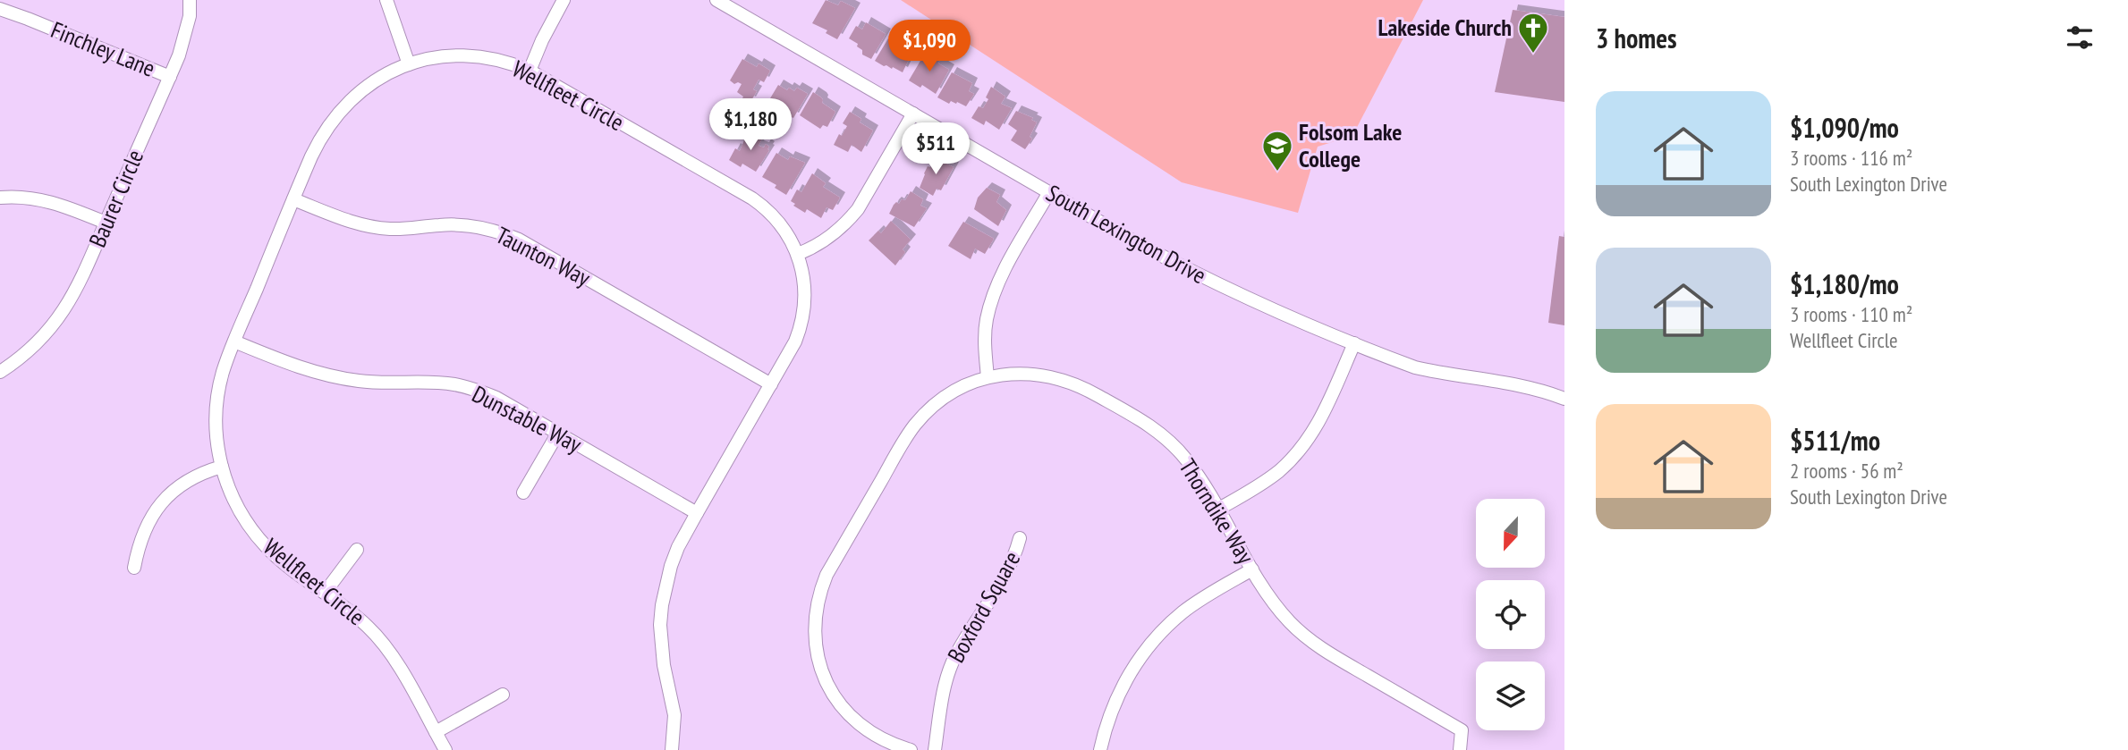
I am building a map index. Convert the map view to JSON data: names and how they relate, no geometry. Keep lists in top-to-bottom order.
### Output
{
  "streets": {
    "street": [
      "Finchley Lane",
      "Wellfleet Circle",
      "Baurer Circle",
      "South Lexington Drive",
      "Taunton Way",
      "Dunstable Way",
      "Thorndike Way",
      "Boxford Square"
    ]
  },
  "crossings": [
    ["Finchley Lane", "Baurer Circle"],
    ["Wellfleet Circle", "Taunton Way"],
    ["Wellfleet Circle", "Dunstable Way"]
  ],
  "places": {
    "church": ["Lakeside Church"],
    "school or university": ["Folsom Lake College"]
  },
  "north": "bottom",
  "page": {
    "heading": "3 homes",
    "price": ["$1,090", "$1,180", "$511"],
    "list": [
      {
        "name": "$1,090/mo",
        "note": "3 rooms · 116 m² · South Lexington Drive"
      },
      {
        "name": "$1,180/mo",
        "note": "3 rooms · 110 m² · Wellfleet Circle"
      },
      {
        "name": "$511/mo",
        "note": "2 rooms · 56 m² · South Lexington Drive"
      }
    ]
  }
}
